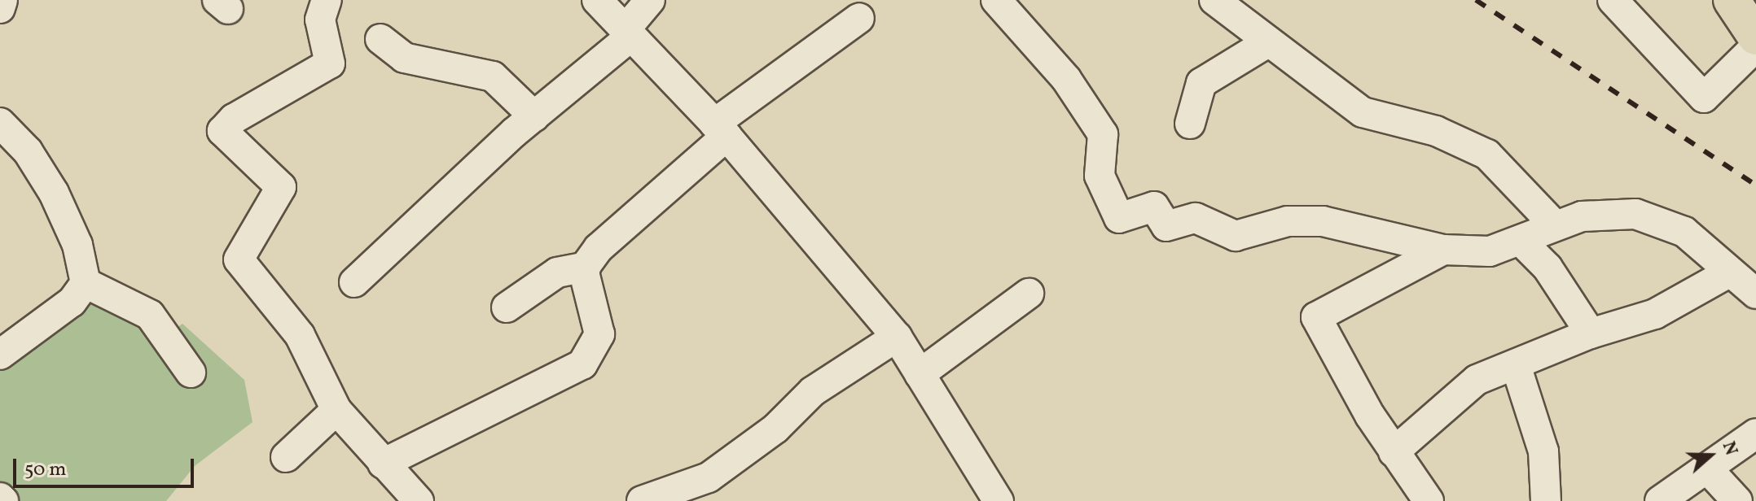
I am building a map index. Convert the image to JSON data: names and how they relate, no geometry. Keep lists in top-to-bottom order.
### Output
{
  "scale_bar": "50 m",
  "north": "right"
}
